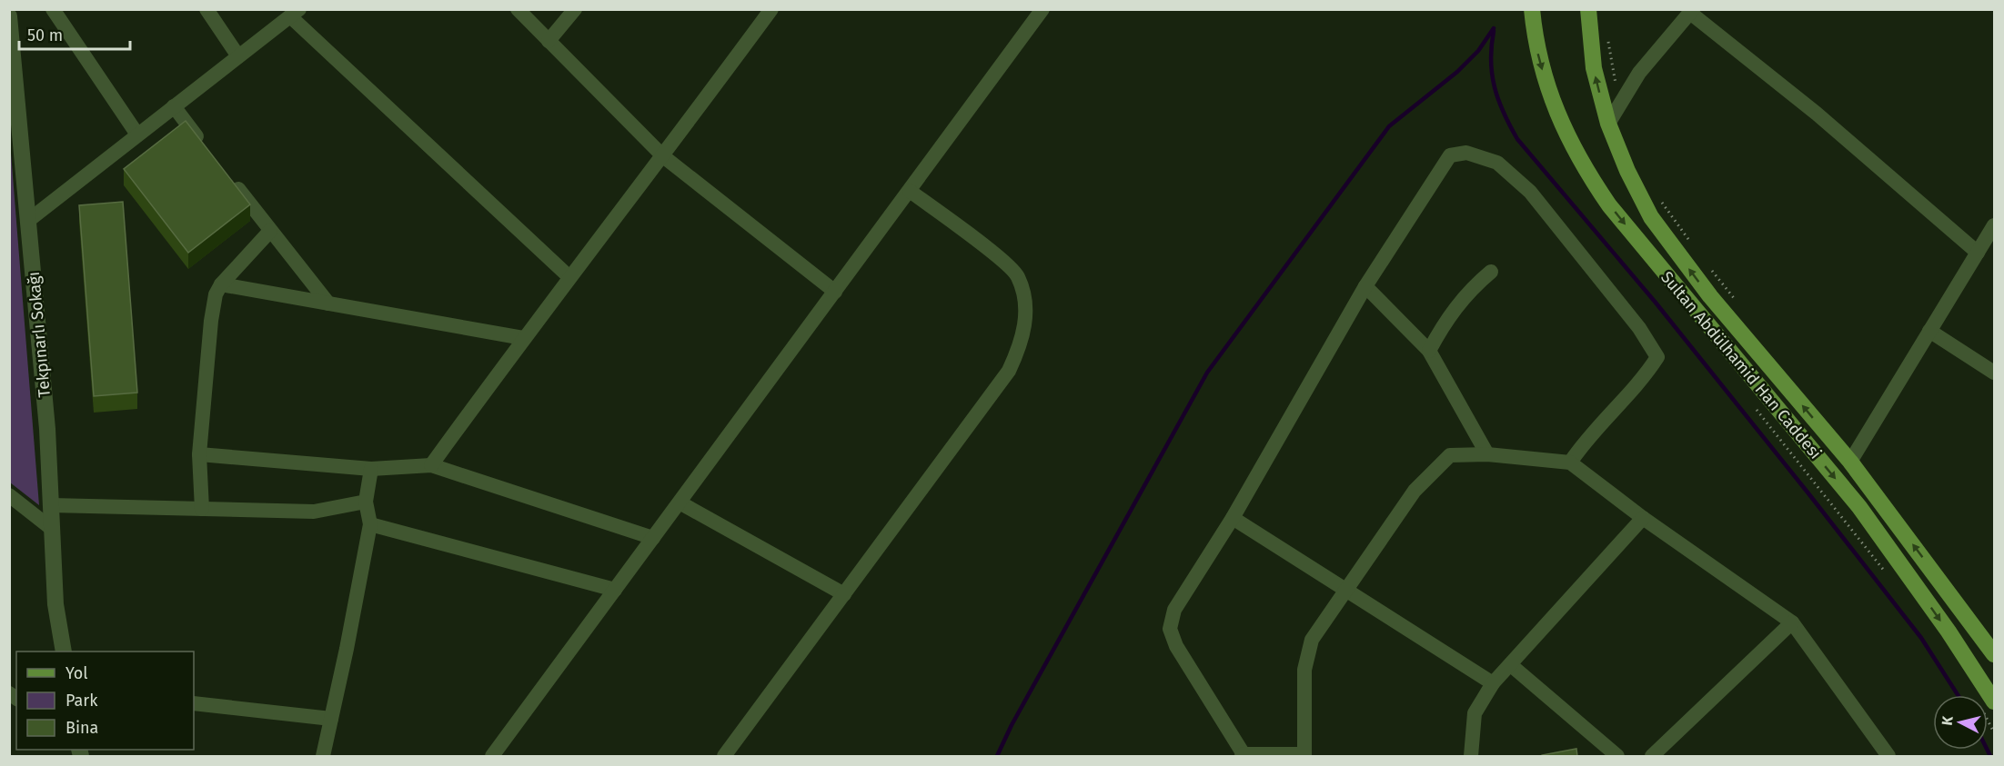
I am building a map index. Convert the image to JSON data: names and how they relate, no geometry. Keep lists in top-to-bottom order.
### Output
{
  "streets": {
    "main road": ["Sultan Abdülhamid Han Caddesi"],
    "street": ["Tekpınarlı Sokağı"]
  },
  "legend": ["Yol", "Park", "Bina"],
  "scale_bar": "50 m",
  "north": "left"
}
